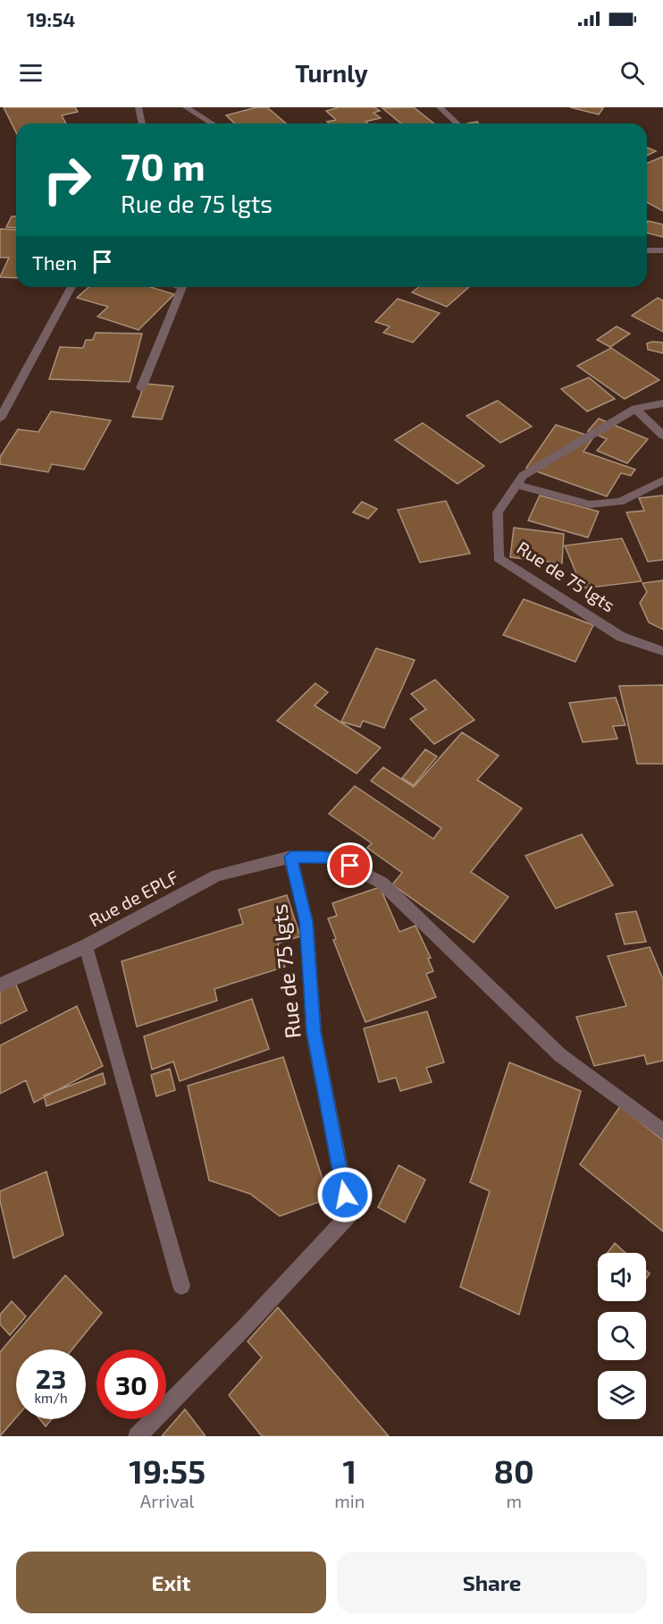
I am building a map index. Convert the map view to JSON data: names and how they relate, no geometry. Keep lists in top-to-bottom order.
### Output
{
  "streets": {
    "street": ["Rue de 75 lgts", "Rue de EPLF"]
  },
  "crossings": [
    ["Rue de 75 lgts", "Rue de EPLF"]
  ],
  "page": {
    "status": "19:54",
    "header": "Turnly",
    "turn": ["70 m", "Rue de 75 lgts"],
    "then": "Then",
    "speed": "23 km/h",
    "limit": "30",
    "eta": [
      "19:55",
      "Arrival",
      "1",
      "min",
      "80",
      "m"
    ],
    "buttons": ["Exit", "Share"]
  }
}
